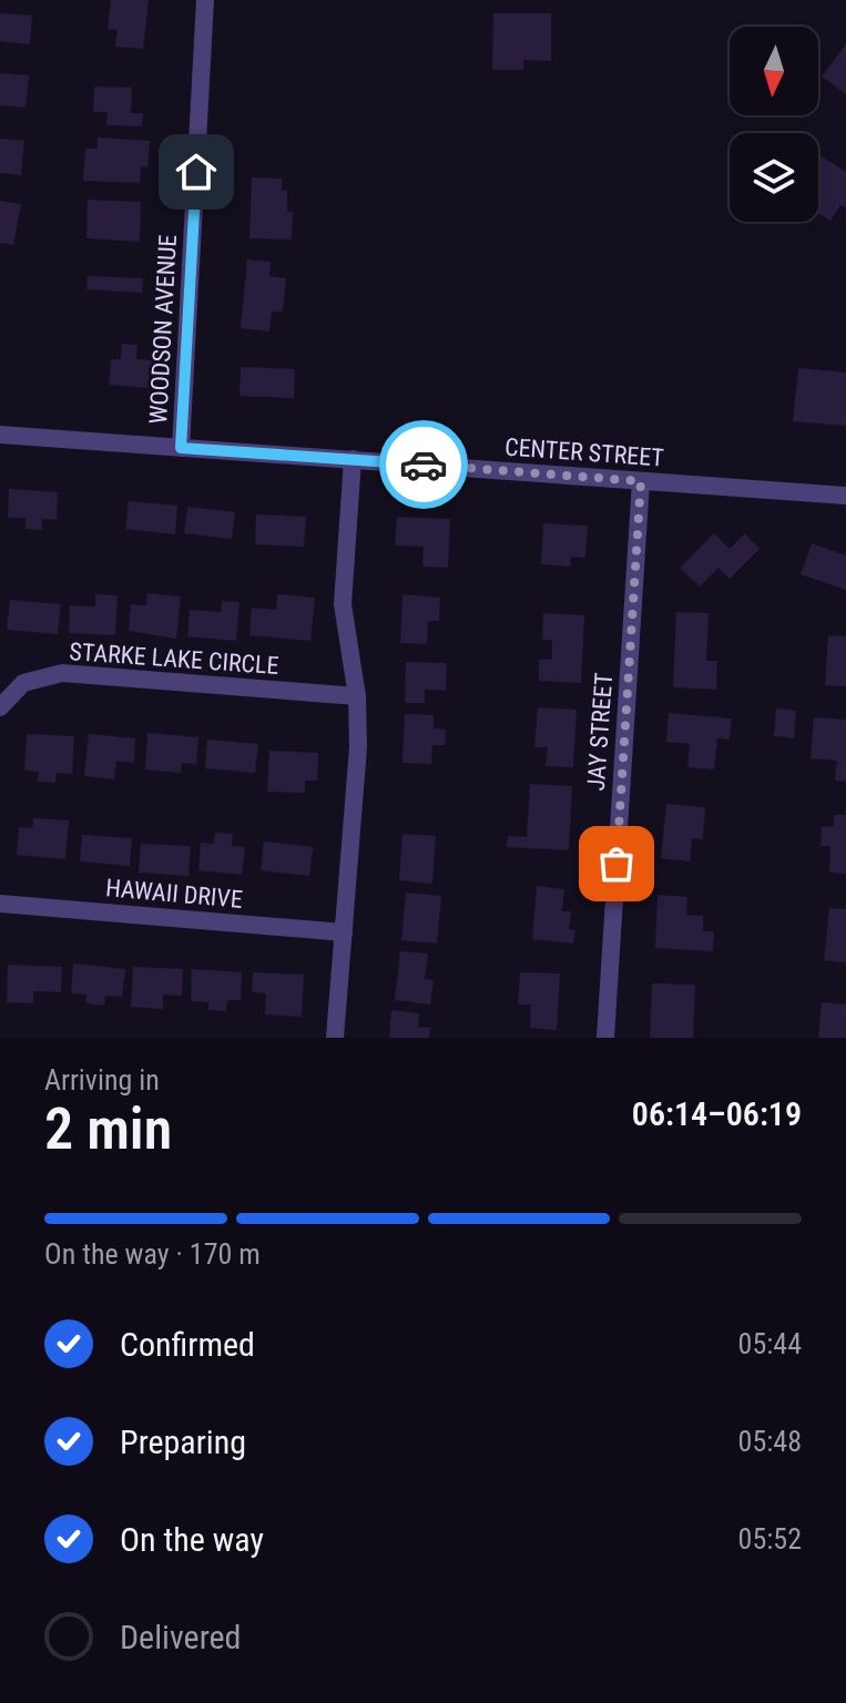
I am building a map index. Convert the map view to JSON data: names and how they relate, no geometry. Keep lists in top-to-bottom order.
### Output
{
  "streets": {
    "street": [
      "WOODSON AVENUE",
      "CENTER STREET",
      "STARKE LAKE CIRCLE",
      "JAY STREET",
      "HAWAII DRIVE"
    ]
  },
  "crossings": [
    ["WOODSON AVENUE", "CENTER STREET"],
    ["CENTER STREET", "JAY STREET"]
  ],
  "north": "bottom",
  "page": {
    "heading": ["2 min", "Arriving in", "06:14–06:19"],
    "bar": "On the way · 170 m",
    "list": [
      ["Confirmed", "05:44"],
      ["Preparing", "05:48"],
      ["On the way", "05:52"],
      "Delivered"
    ]
  }
}
